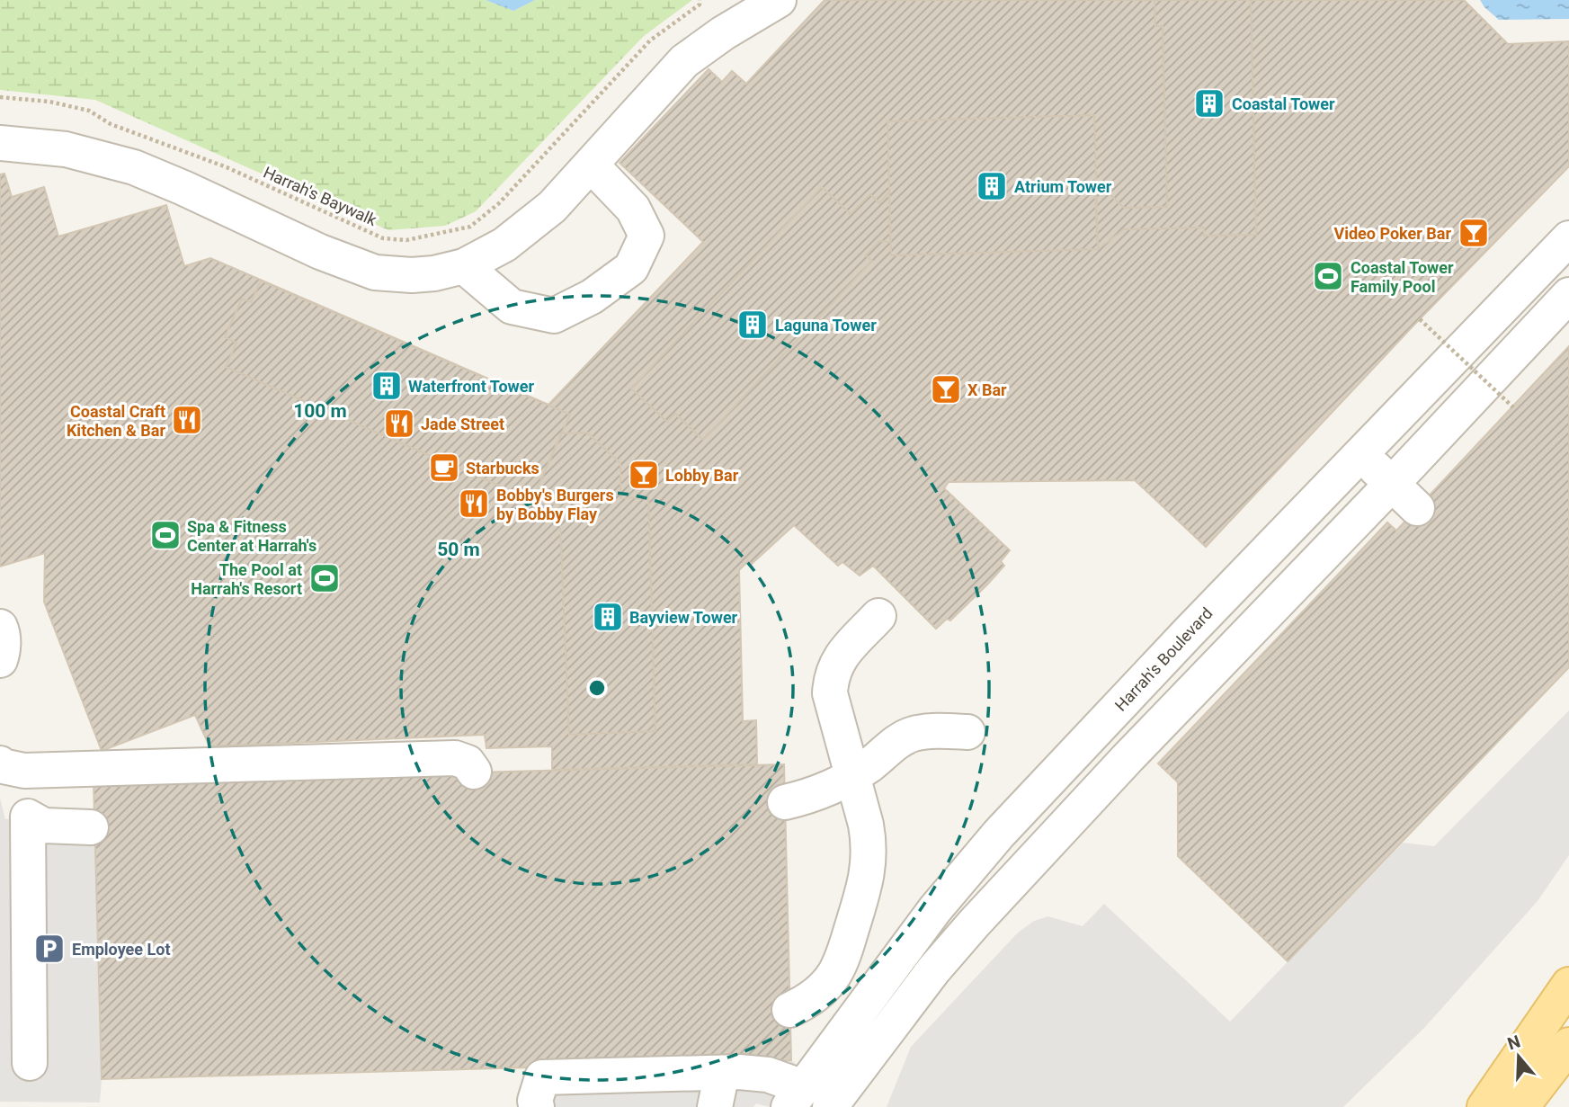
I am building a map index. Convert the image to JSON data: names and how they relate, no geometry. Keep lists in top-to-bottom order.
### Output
{
  "streets": {
    "street": ["Harrah's Boulevard"],
    "path": ["Harrah's Baywalk"]
  },
  "places": {
    "building": [
      "Coastal Tower",
      "Atrium Tower",
      "Laguna Tower",
      "Waterfront Tower",
      "Bayview Tower"
    ],
    "bar": ["Video Poker Bar", "X Bar", "Lobby Bar"],
    "sports": ["Coastal Tower Family Pool", "Spa & Fitness Center at Harrah's", "The Pool at Harrah's Resort"],
    "restaurant": ["Coastal Craft Kitchen & Bar", "Jade Street", "Bobby's Burgers by Bobby Flay"],
    "cafe": ["Starbucks"],
    "parking": ["Employee Lot"]
  },
  "north": "top",
  "rings": ["100 m", "50 m"]
}
